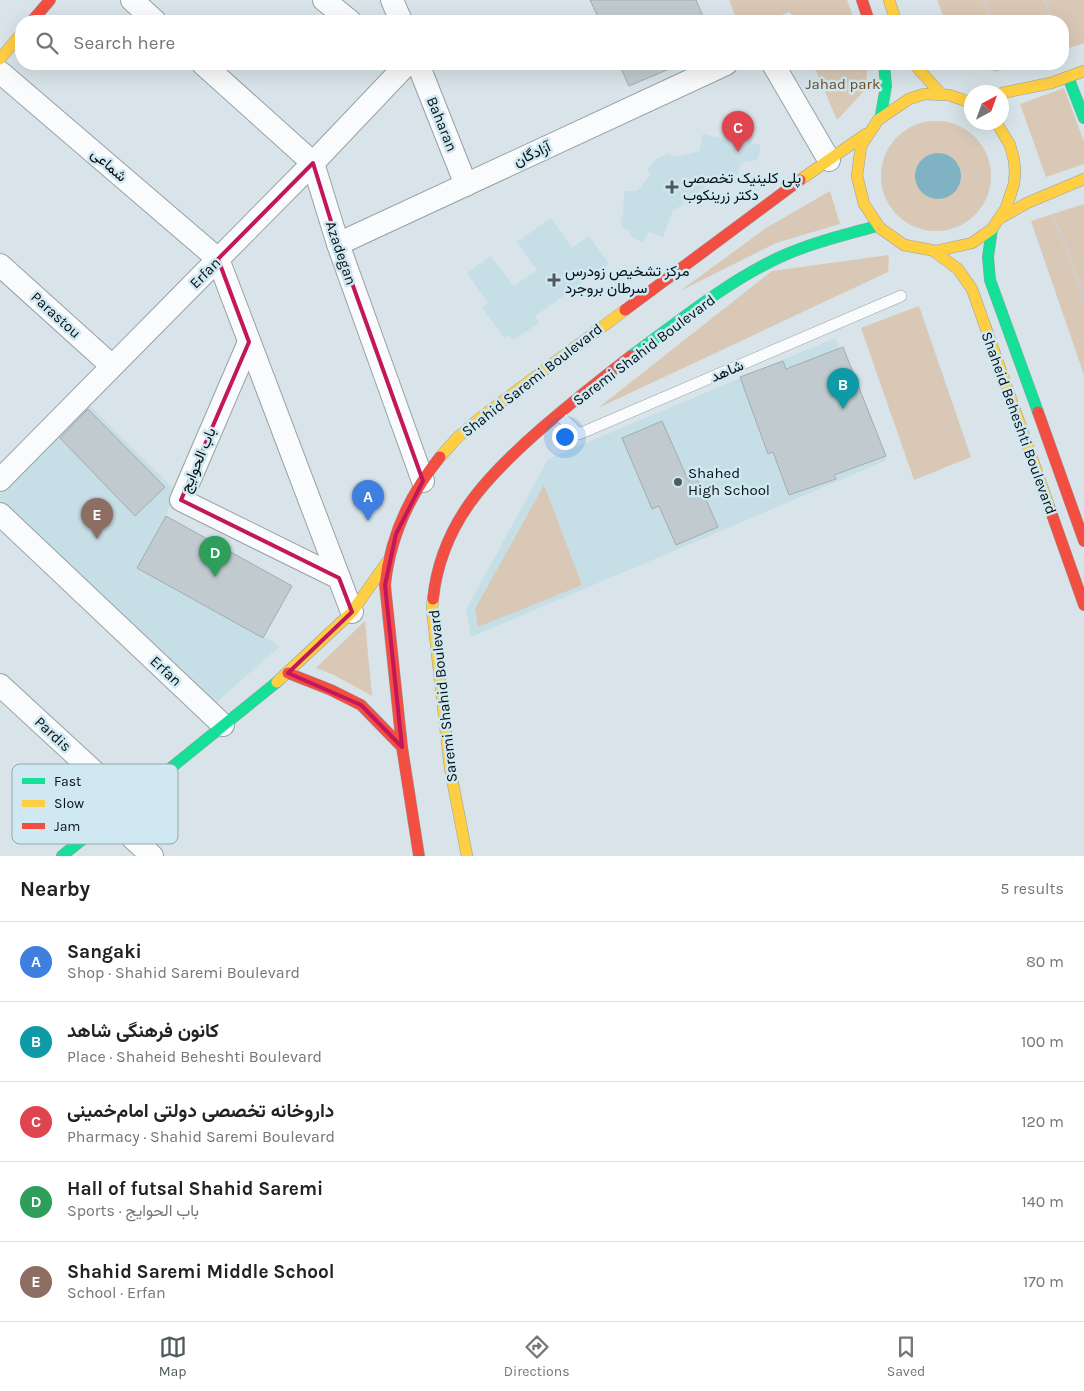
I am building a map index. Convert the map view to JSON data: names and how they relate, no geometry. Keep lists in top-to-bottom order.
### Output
{
  "streets": {
    "main road": ["Saremi Shahid Boulevard", "Shahid Saremi Boulevard", "Shaheid Beheshti Boulevard"],
    "street": [
      "Baharan",
      "آزادگان",
      "شماعی",
      "Azadegan",
      "Erfan",
      "Parastou",
      "باب الحوایج",
      "Pardis"
    ],
    "lane": ["شاهد"]
  },
  "crossings": [
    ["Baharan", "آزادگان"],
    ["آزادگان", "Azadegan"],
    ["شماعی", "Erfan"],
    ["Azadegan", "Erfan"],
    ["Azadegan", "Shahid Saremi Boulevard"],
    ["Erfan", "Parastou"],
    ["Saremi Shahid Boulevard", "شاهد"]
  ],
  "parks": ["Jahad park"],
  "places": {
    "health": ["پلی کلینیک تخصصی دکتر زرینکوب", "مرکز تشخیص زودرس سرطان بروجرد"],
    "other": ["Shahed High School"]
  },
  "legend": ["Fast", "Slow", "Jam"],
  "north": "top right",
  "page": {
    "search": "Search here",
    "pins": [
      "C",
      "B",
      "A",
      "E",
      "D"
    ],
    "heading": ["Nearby", "5 results"],
    "list": [
      {
        "mark": "A",
        "name": "Sangaki",
        "note": "Shop · Shahid Saremi Boulevard",
        "value": "80 m"
      },
      {
        "mark": "B",
        "name": "کانون فرهنگی شاهد",
        "note": "Place · Shaheid Beheshti Boulevard",
        "value": "100 m"
      },
      {
        "mark": "C",
        "name": "داروخانه تخصصی دولتی امام‌خمینی",
        "note": "Pharmacy · Shahid Saremi Boulevard",
        "value": "120 m"
      },
      {
        "mark": "D",
        "name": "Hall of futsal Shahid Saremi",
        "note": "Sports · باب الحوایج",
        "value": "140 m"
      },
      {
        "mark": "E",
        "name": "Shahid Saremi Middle School",
        "note": "School · Erfan",
        "value": "170 m"
      }
    ],
    "nav": ["Map", "Directions", "Saved"]
  }
}
